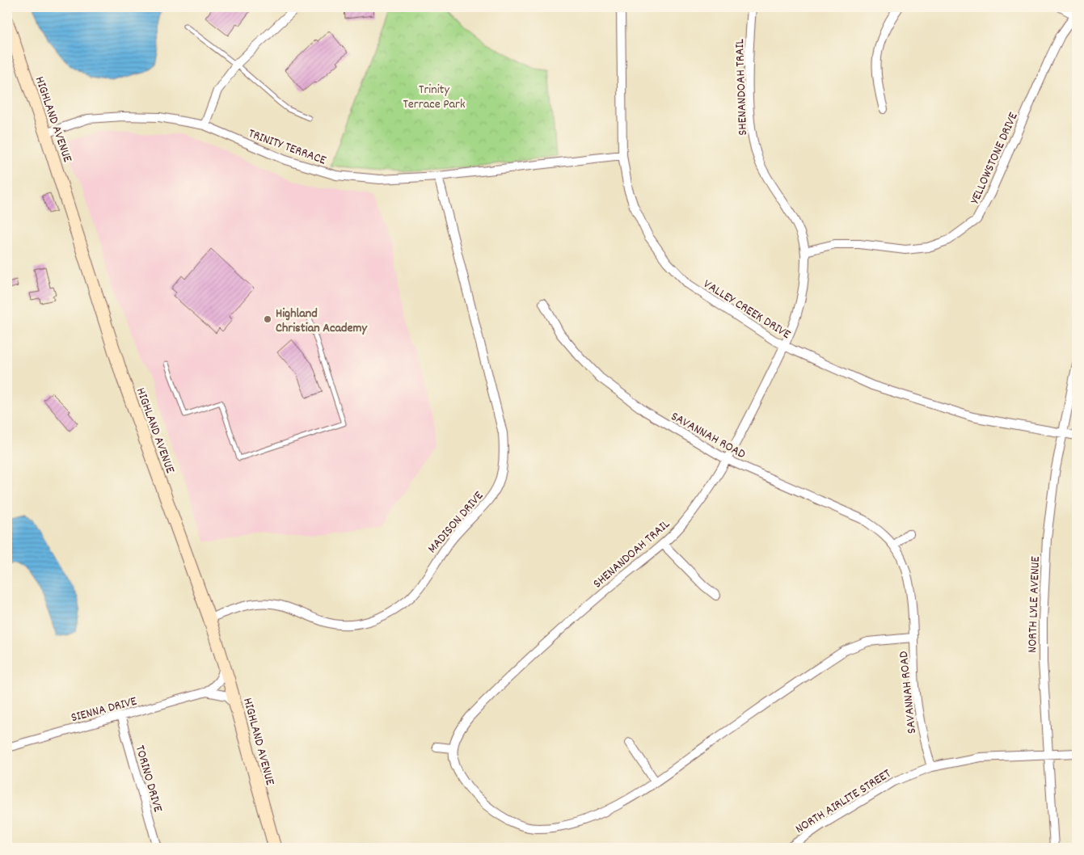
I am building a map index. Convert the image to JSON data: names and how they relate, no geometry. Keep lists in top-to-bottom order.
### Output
{
  "streets": {
    "main road": ["HIGHLAND AVENUE"],
    "street": [
      "SHENANDOAH TRAIL",
      "TRINITY TERRACE",
      "YELLOWSTONE DRIVE",
      "VALLEY CREEK DRIVE",
      "SAVANNAH ROAD",
      "MADISON DRIVE",
      "NORTH LYLE AVENUE",
      "SIENNA DRIVE",
      "TORINO DRIVE",
      "NORTH AIRLITE STREET"
    ]
  },
  "crossings": [
    ["SHENANDOAH TRAIL", "YELLOWSTONE DRIVE"],
    ["SHENANDOAH TRAIL", "VALLEY CREEK DRIVE"],
    ["SHENANDOAH TRAIL", "SAVANNAH ROAD"],
    ["HIGHLAND AVENUE", "TRINITY TERRACE"],
    ["HIGHLAND AVENUE", "MADISON DRIVE"],
    ["TRINITY TERRACE", "VALLEY CREEK DRIVE"],
    ["TRINITY TERRACE", "MADISON DRIVE"],
    ["VALLEY CREEK DRIVE", "NORTH LYLE AVENUE"],
    ["SAVANNAH ROAD", "NORTH AIRLITE STREET"],
    ["NORTH LYLE AVENUE", "NORTH AIRLITE STREET"],
    ["SIENNA DRIVE", "TORINO DRIVE"]
  ],
  "parks": ["Trinity Terrace Park"],
  "places": ["Highland Christian Academy"]
}
